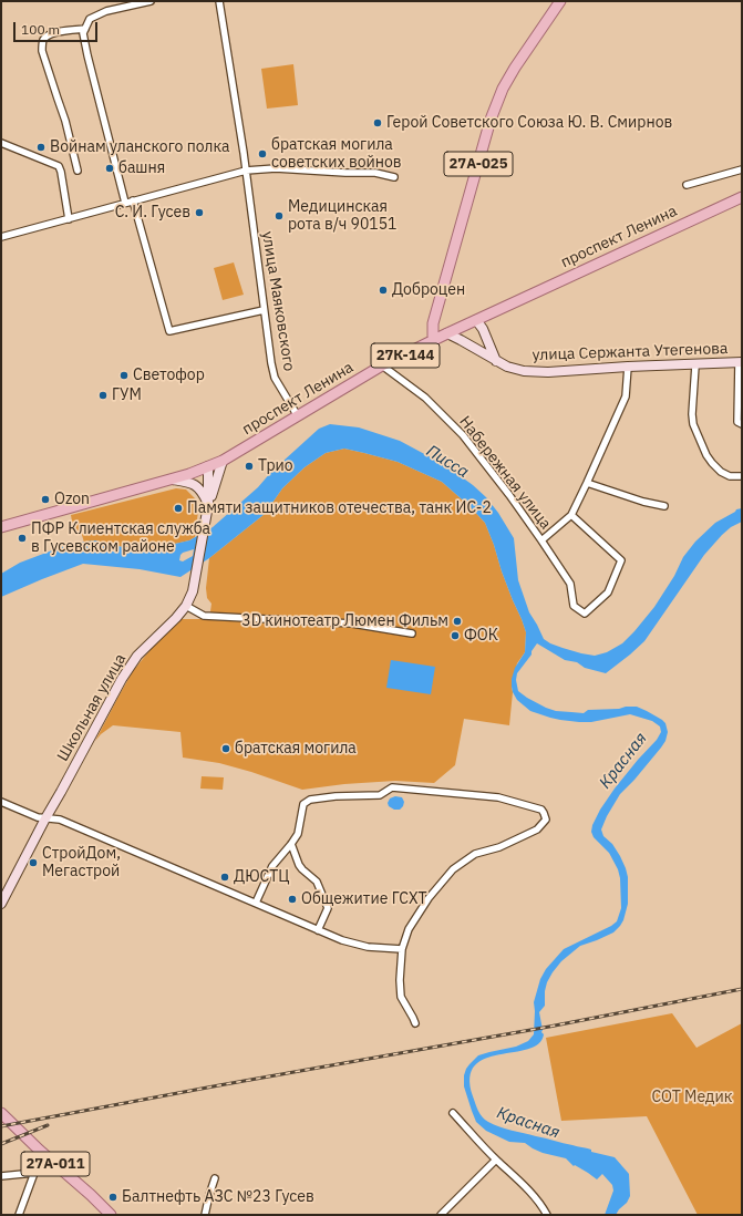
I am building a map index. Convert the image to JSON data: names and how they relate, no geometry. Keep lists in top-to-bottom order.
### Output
{
  "streets": {
    "main road": [
      "27А-025",
      "проспект Ленина",
      "улица Сержанта Утегенова",
      "27К-144",
      "Школьная улица",
      "27А-011"
    ],
    "street": ["улица Маяковского", "Набережная улица"]
  },
  "crossings": [
    ["27А-025", "проспект Ленина"],
    ["проспект Ленина", "улица Маяковского"],
    ["проспект Ленина", "улица Сержанта Утегенова"],
    ["проспект Ленина", "Набережная улица"],
    ["проспект Ленина", "Школьная улица"]
  ],
  "water": ["Писса", "Красная"],
  "parks": ["СОТ Медик"],
  "places": [
    "Герой Советского Союза Ю. В. Смирнов",
    "Войнам уланского полка",
    "братская могила советских войнов",
    "башня",
    "С. И. Гусев",
    "Медицинская рота в/ч 90151",
    "Доброцен",
    "Светофор",
    "ГУМ",
    "Трио",
    "Ozon",
    "Памяти защитников отечества, танк ИС-2",
    "ПФР Клиентская служба в Гусевском районе",
    "3D кинотеатр Люмен Фильм",
    "ФОК",
    "братская могила",
    "СтройДом, Мегастрой",
    "ДЮСТЦ",
    "Общежитие ГСХТ",
    "Балтнефть АЗС №23 Гусев"
  ],
  "scale_bar": "100 m"
}
